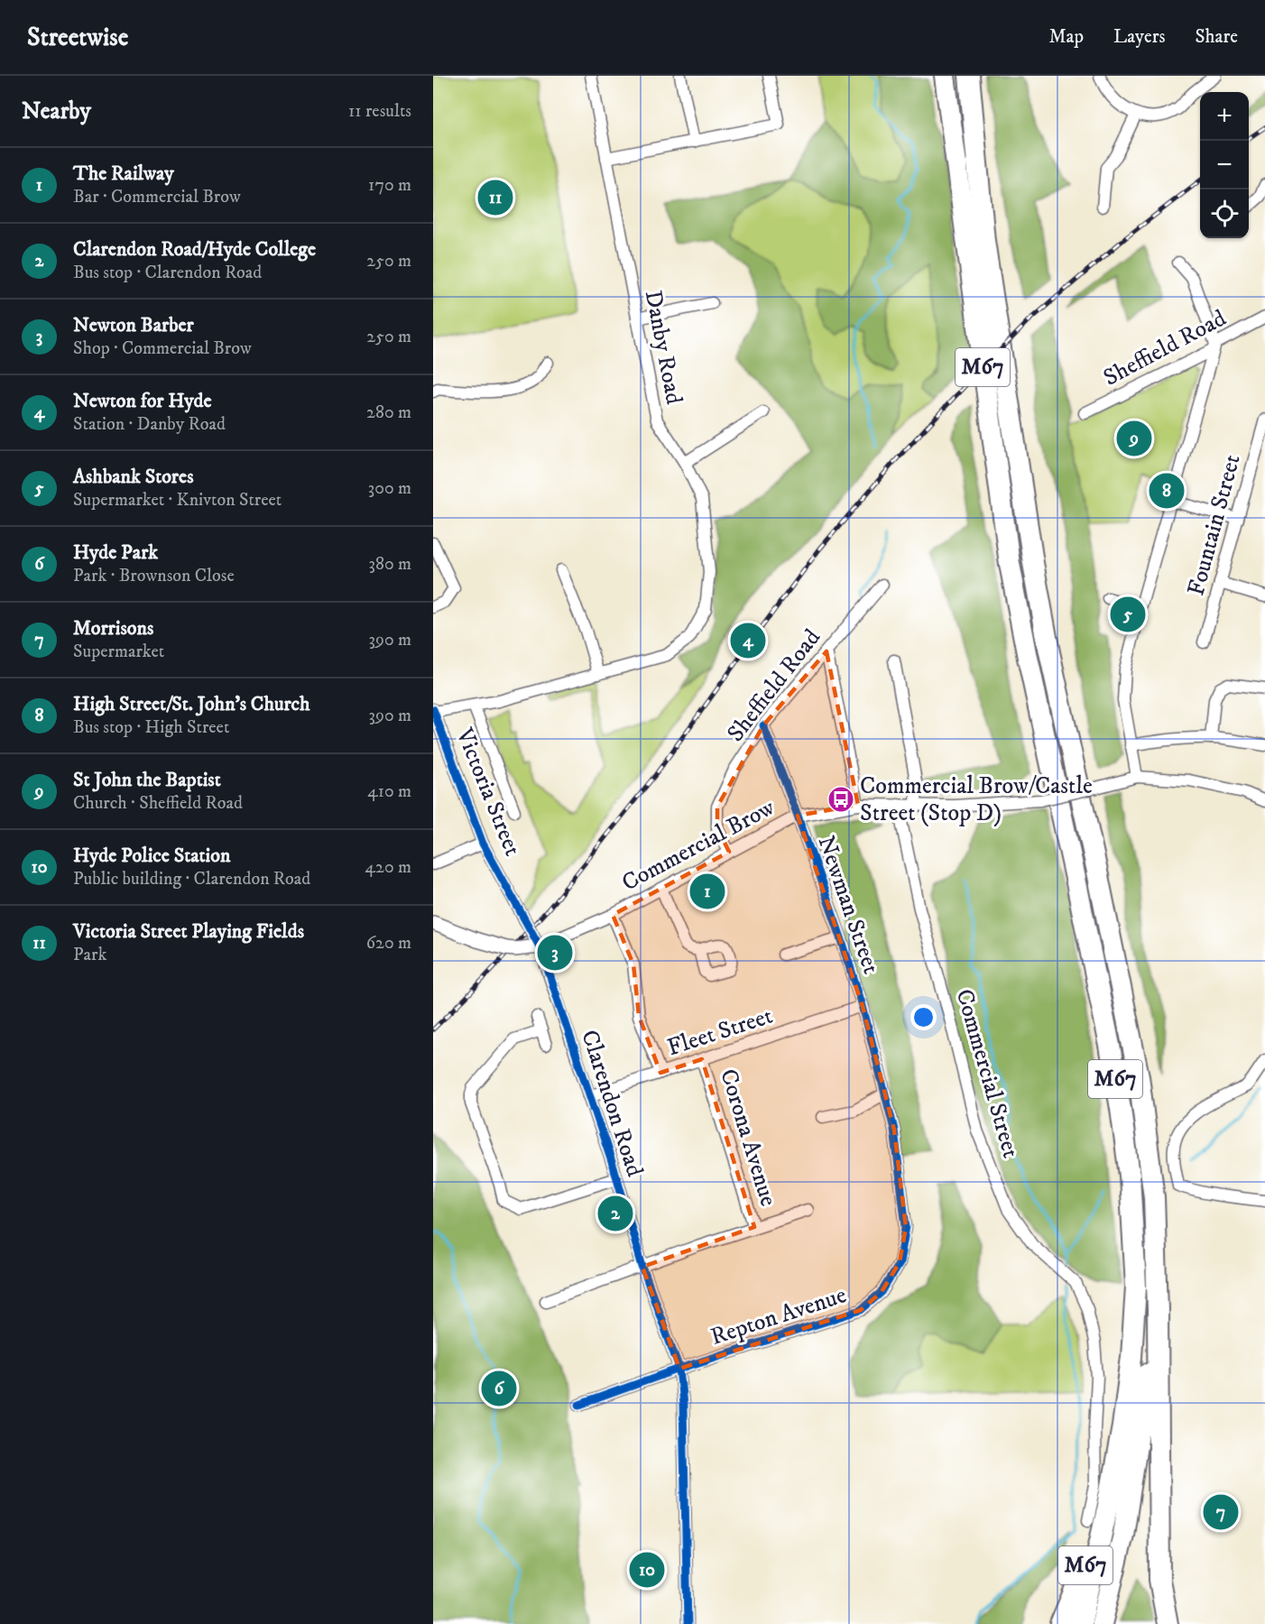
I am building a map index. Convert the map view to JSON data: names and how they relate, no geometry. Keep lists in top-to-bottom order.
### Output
{
  "streets": {
    "highway": ["M67"],
    "street": [
      "Danby Road",
      "Sheffield Road",
      "Fountain Street",
      "Victoria Street",
      "Commercial Brow",
      "Newman Street",
      "Fleet Street",
      "Commercial Street",
      "Clarendon Road",
      "Corona Avenue",
      "Repton Avenue"
    ]
  },
  "crossings": [
    ["Danby Road", "Victoria Street"],
    ["Sheffield Road", "Commercial Brow"],
    ["Sheffield Road", "Newman Street"],
    ["Victoria Street", "Commercial Brow"],
    ["Victoria Street", "Clarendon Road"],
    ["Commercial Brow", "Newman Street"],
    ["Commercial Brow", "Commercial Street"],
    ["Commercial Brow", "Clarendon Road"],
    ["Newman Street", "Fleet Street"],
    ["Newman Street", "Repton Avenue"],
    ["Fleet Street", "Clarendon Road"],
    ["Fleet Street", "Corona Avenue"],
    ["Fleet Street", "Repton Avenue"],
    ["Clarendon Road", "Repton Avenue"]
  ],
  "places": {
    "bus stop": ["Commercial Brow/Castle Street (Stop D)"]
  },
  "page": {
    "header": "Streetwise",
    "nav": ["Map", "Layers", "Share"],
    "heading": ["Nearby", "11 results"],
    "map_buttons": ["+", "−"],
    "list": [
      {
        "mark": "1",
        "name": "The Railway",
        "note": "Bar · Commercial Brow",
        "value": "170 m"
      },
      {
        "mark": "2",
        "name": "Clarendon Road/Hyde College",
        "note": "Bus stop · Clarendon Road",
        "value": "250 m"
      },
      {
        "mark": "3",
        "name": "Newton Barber",
        "note": "Shop · Commercial Brow",
        "value": "250 m"
      },
      {
        "mark": "4",
        "name": "Newton for Hyde",
        "note": "Station · Danby Road",
        "value": "280 m"
      },
      {
        "mark": "5",
        "name": "Ashbank Stores",
        "note": "Supermarket · Knivton Street",
        "value": "300 m"
      },
      {
        "mark": "6",
        "name": "Hyde Park",
        "note": "Park · Brownson Close",
        "value": "380 m"
      },
      {
        "mark": "7",
        "name": "Morrisons",
        "note": "Supermarket",
        "value": "390 m"
      },
      {
        "mark": "8",
        "name": "High Street/St. John's Church",
        "note": "Bus stop · High Street",
        "value": "390 m"
      },
      {
        "mark": "9",
        "name": "St John the Baptist",
        "note": "Church · Sheffield Road",
        "value": "410 m"
      },
      {
        "mark": "10",
        "name": "Hyde Police Station",
        "note": "Public building · Clarendon Road",
        "value": "420 m"
      },
      {
        "mark": "11",
        "name": "Victoria Street Playing Fields",
        "note": "Park",
        "value": "620 m"
      }
    ],
    "pins": [
      "11",
      "9",
      "8",
      "5",
      "4",
      "1",
      "3",
      "2",
      "6",
      "7",
      "10"
    ]
  }
}
